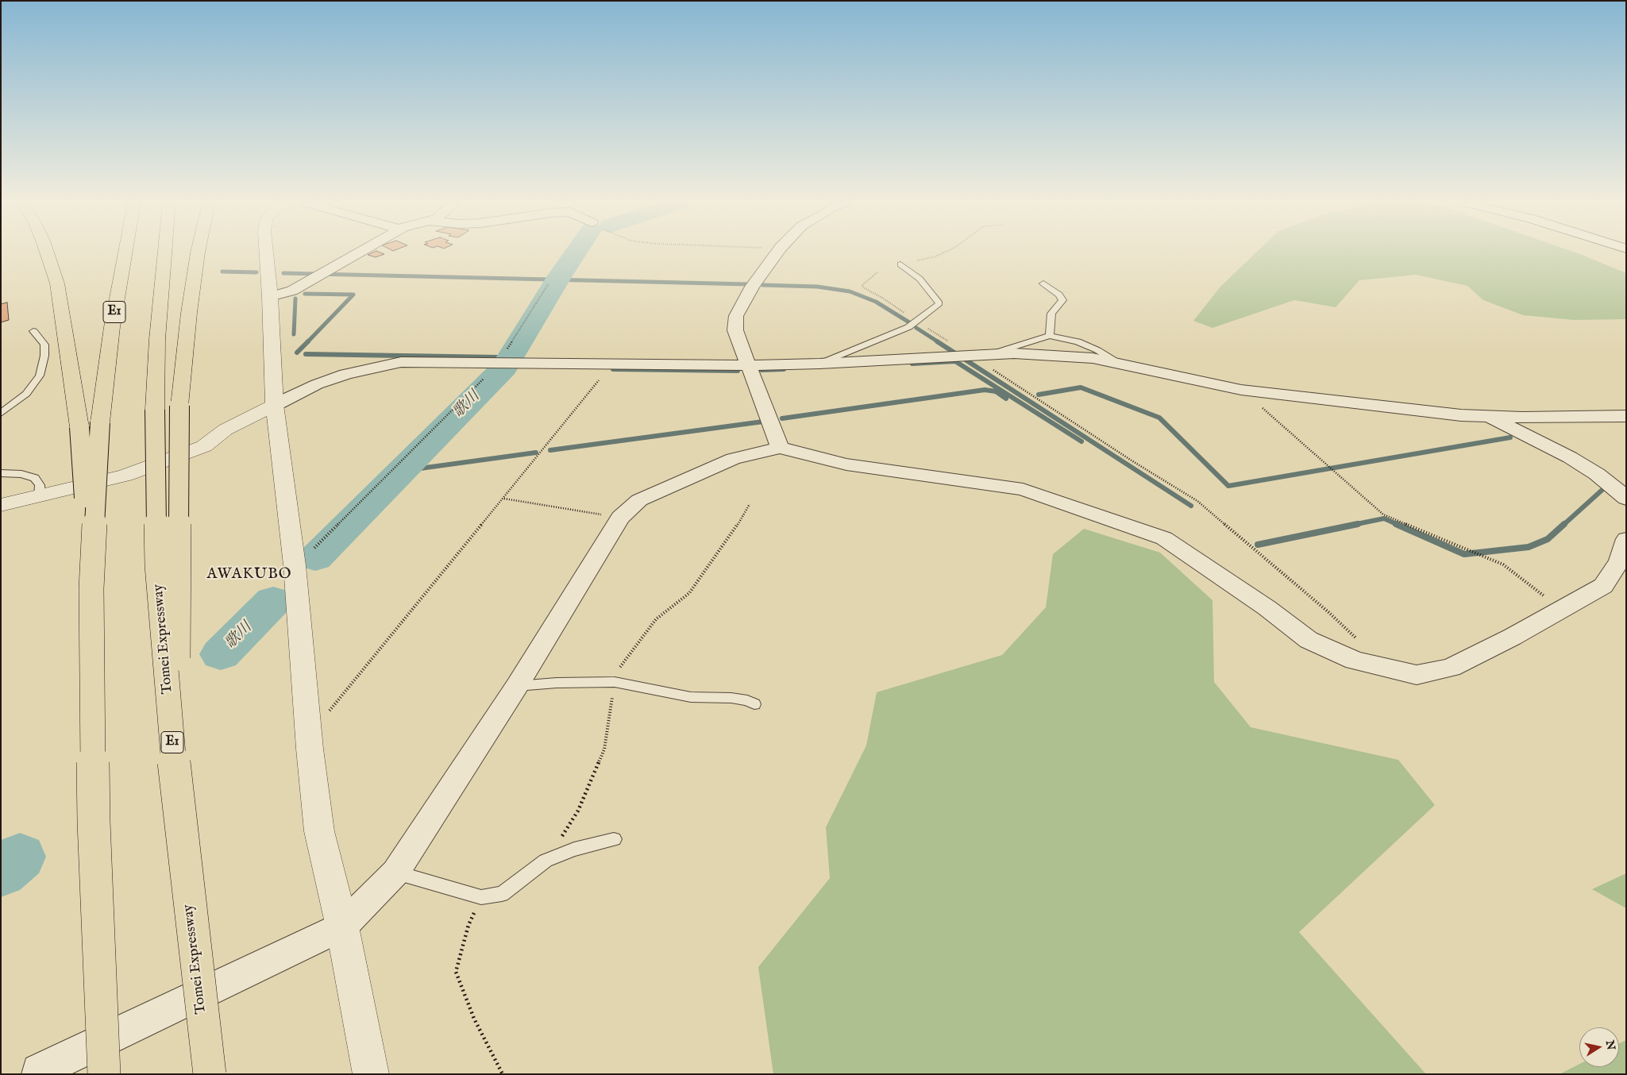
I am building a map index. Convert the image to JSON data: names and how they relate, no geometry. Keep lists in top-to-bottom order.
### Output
{
  "streets": {
    "highway": ["E1", "Tomei Expressway"]
  },
  "districts": ["AWAKUBO"],
  "water": ["歌川"],
  "north": "right"
}
